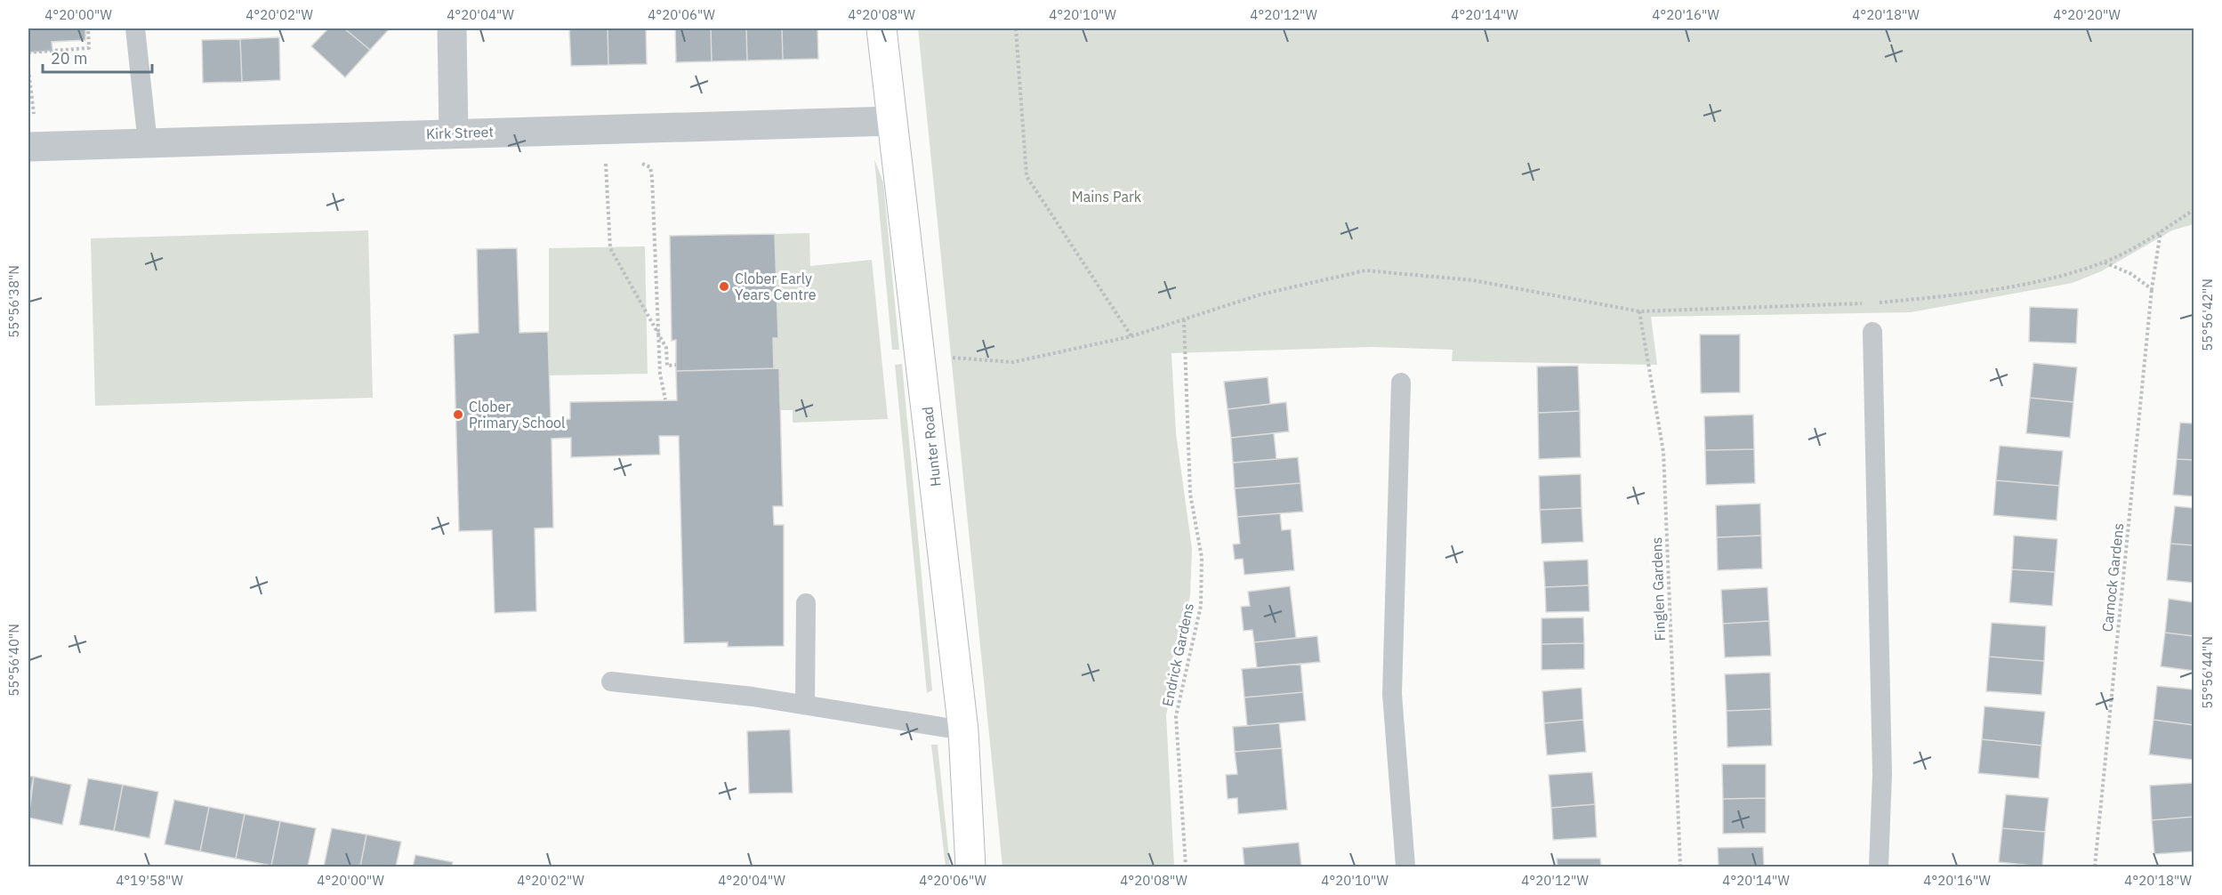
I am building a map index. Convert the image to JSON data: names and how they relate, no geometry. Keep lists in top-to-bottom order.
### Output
{
  "streets": {
    "street": ["Kirk Street", "Hunter Road"],
    "path": ["Carnock Gardens", "Finglen Gardens", "Endrick Gardens"]
  },
  "crossings": [
    ["Kirk Street", "Hunter Road"]
  ],
  "parks": ["Mains Park"],
  "places": ["Clober Early Years Centre", "Clober Primary School"],
  "scale_bar": "20 m",
  "coordinates": [
    "4°20'00\"W",
    "4°20'02\"W",
    "4°20'04\"W",
    "4°20'06\"W",
    "4°20'08\"W",
    "4°20'10\"W",
    "4°20'12\"W",
    "4°20'14\"W",
    "4°20'16\"W",
    "4°20'18\"W",
    "4°20'20\"W",
    "55°56'38\"N",
    "55°56'42\"N",
    "55°56'40\"N",
    "55°56'44\"N",
    "4°19'58\"W"
  ]
}
